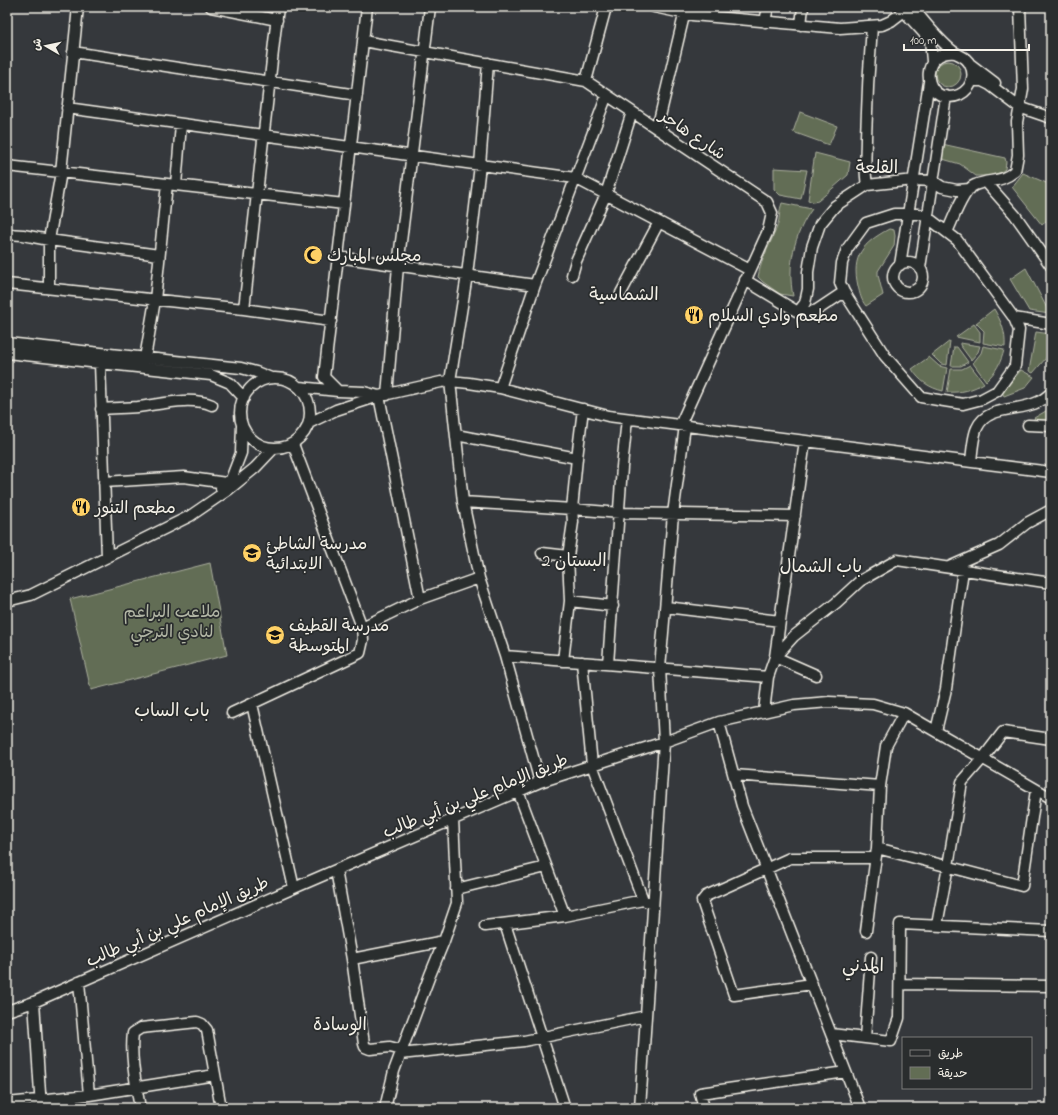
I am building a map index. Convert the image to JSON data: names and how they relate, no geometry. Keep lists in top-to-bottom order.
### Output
{
  "streets": {
    "street": ["شارع هاجر", "طريق الإمام علي بن أبي طالب"]
  },
  "crossings": [
    ["شارع هاجر", "طريق الإمام علي بن أبي طالب"]
  ],
  "districts": [
    "القلعة",
    "الشماسية",
    "البستان 2",
    "باب الشمال",
    "باب الساب",
    "المدني",
    "الوسادة"
  ],
  "parks": ["ملاعب البراعم لنادي الترجي"],
  "places": {
    "mosque": ["مجلس المبارك"],
    "restaurant": ["مطعم وادي السلام", "مطعم التنور"],
    "school or university": ["مدرسة الشاطئ الابتدائية", "مدرسة القطيف المتوسطة"]
  },
  "legend": ["طريق", "حديقة"],
  "scale_bar": "100 m",
  "north": "left"
}
